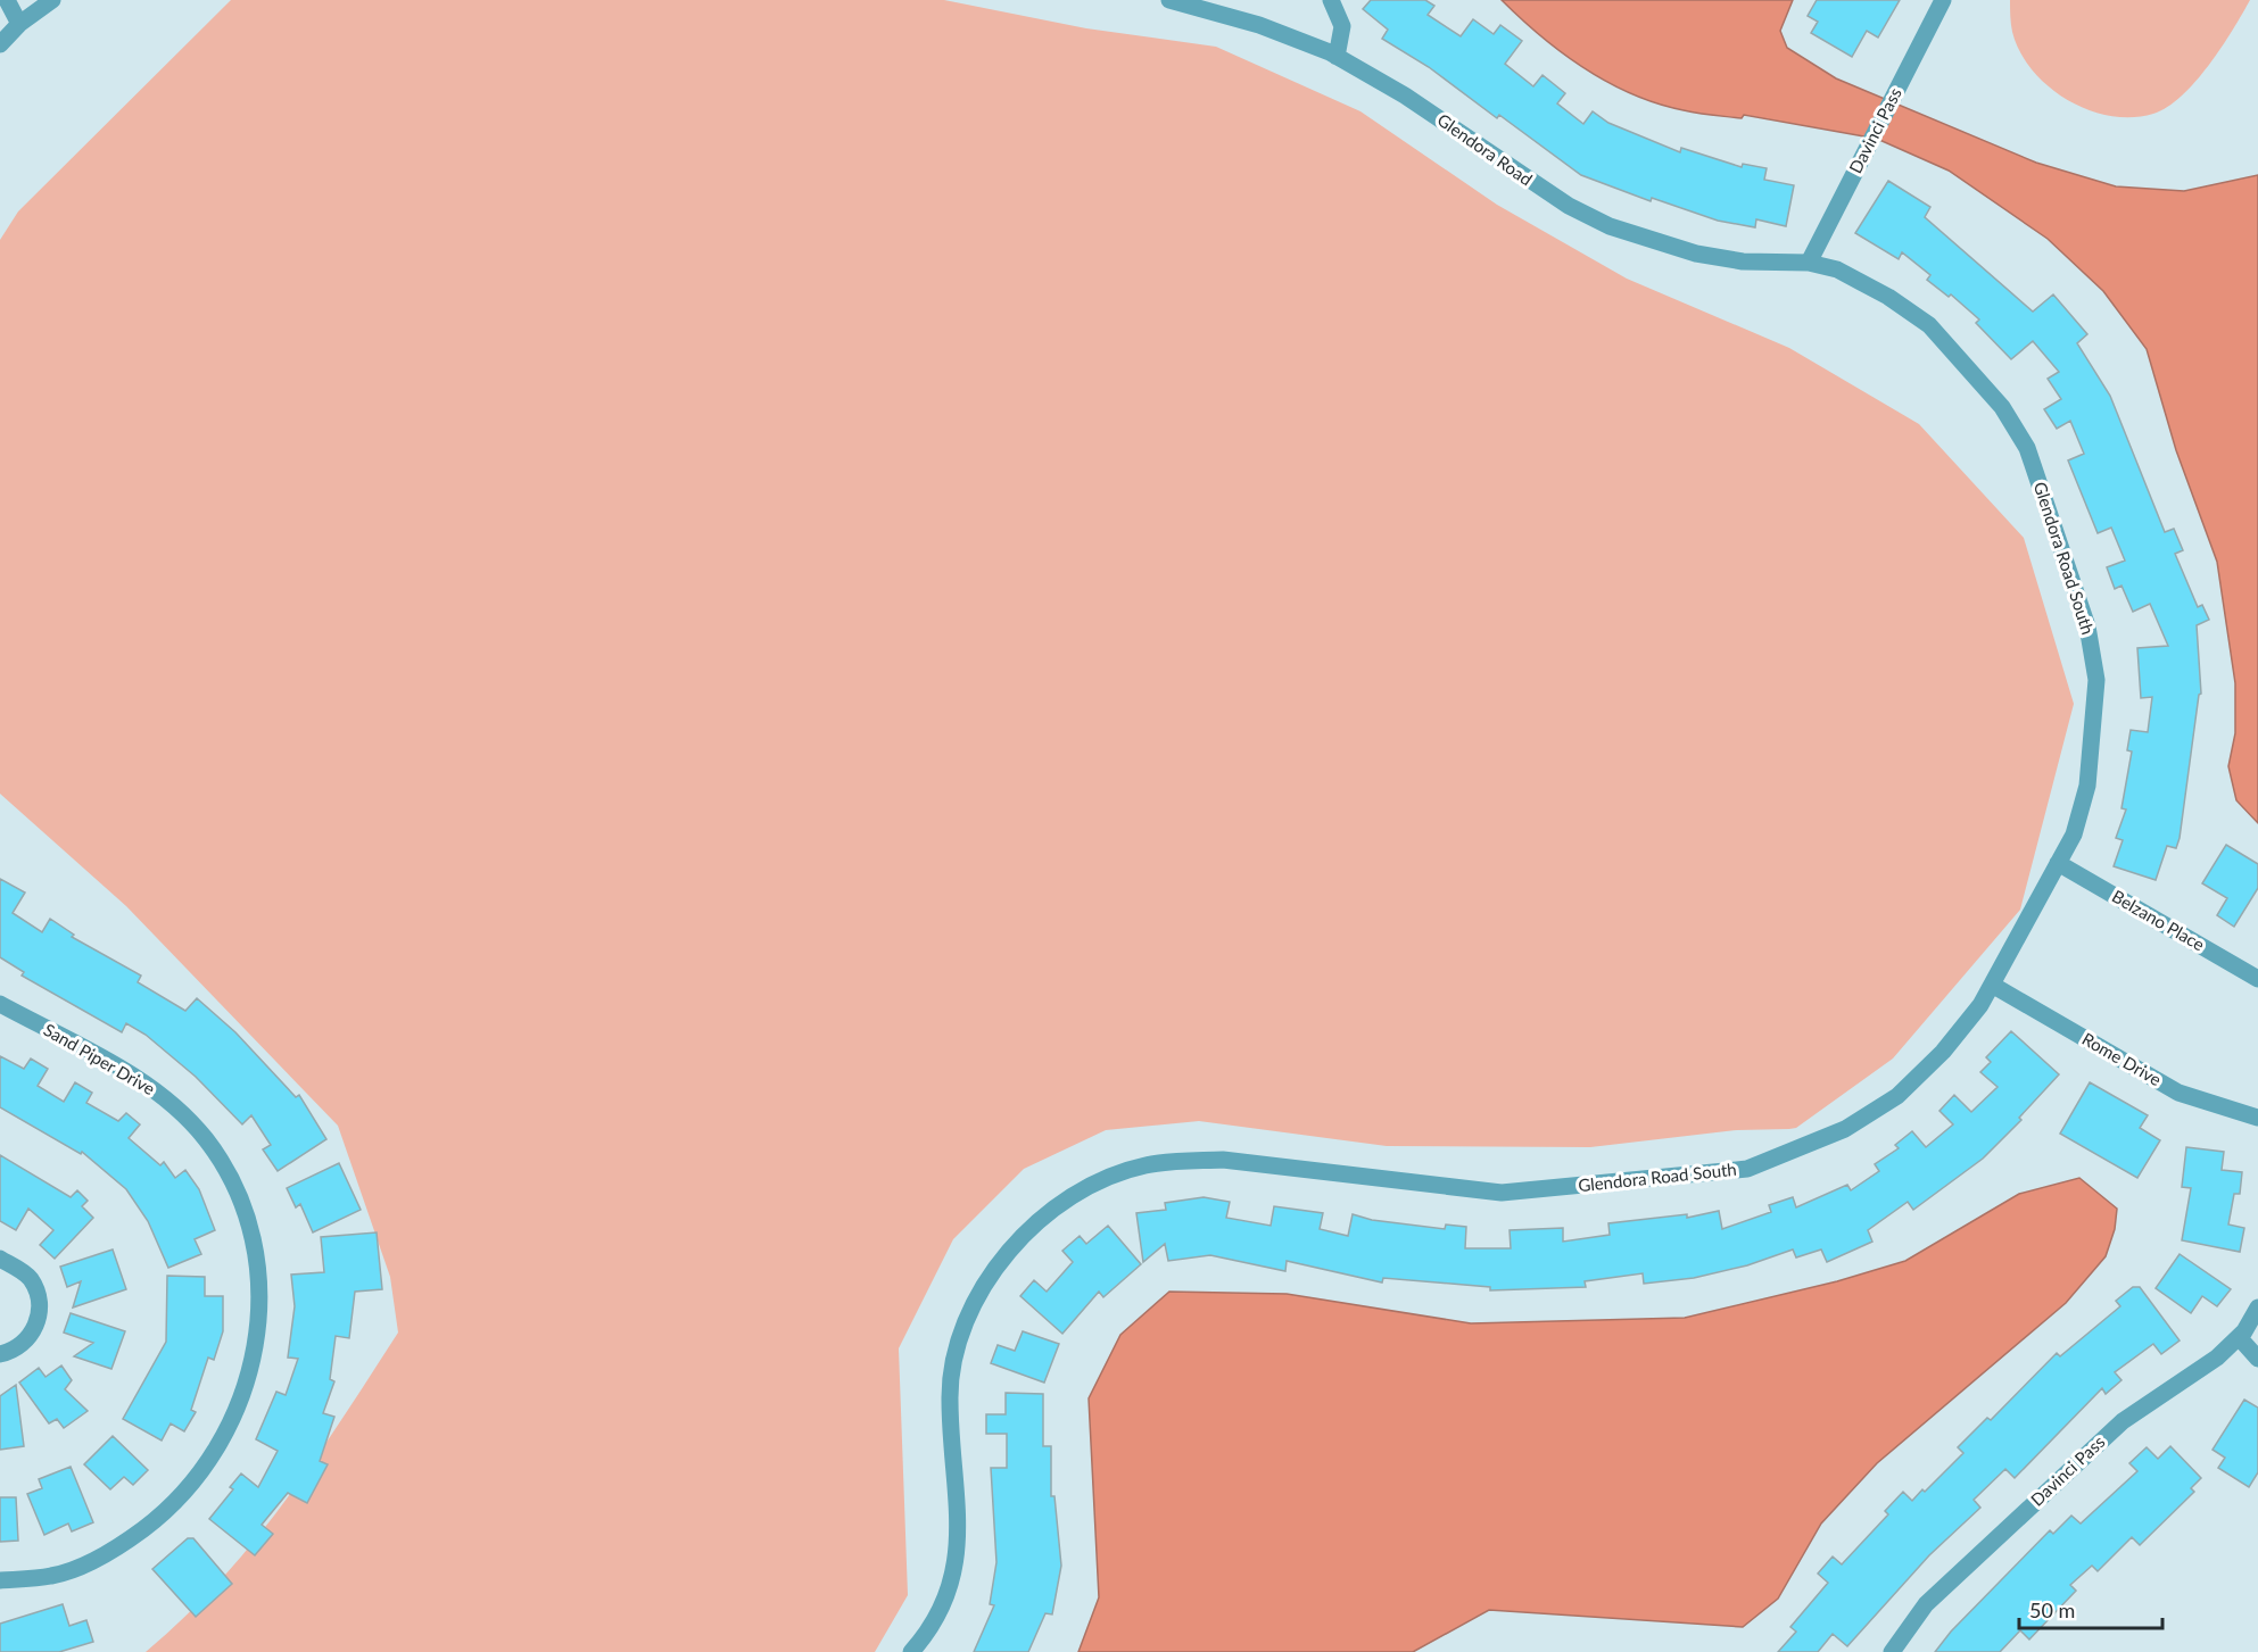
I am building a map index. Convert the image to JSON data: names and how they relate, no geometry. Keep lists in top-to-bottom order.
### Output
{
  "streets": {
    "street": [
      "Davinci Pass",
      "Glendora Road",
      "Glendora Road South",
      "Belzano Place",
      "Sand Piper Drive",
      "Rome Drive"
    ]
  },
  "crossings": [
    ["Davinci Pass", "Glendora Road"],
    ["Davinci Pass", "Glendora Road South"],
    ["Glendora Road", "Glendora Road South"],
    ["Glendora Road South", "Belzano Place"],
    ["Glendora Road South", "Rome Drive"]
  ],
  "scale_bar": "50 m"
}
